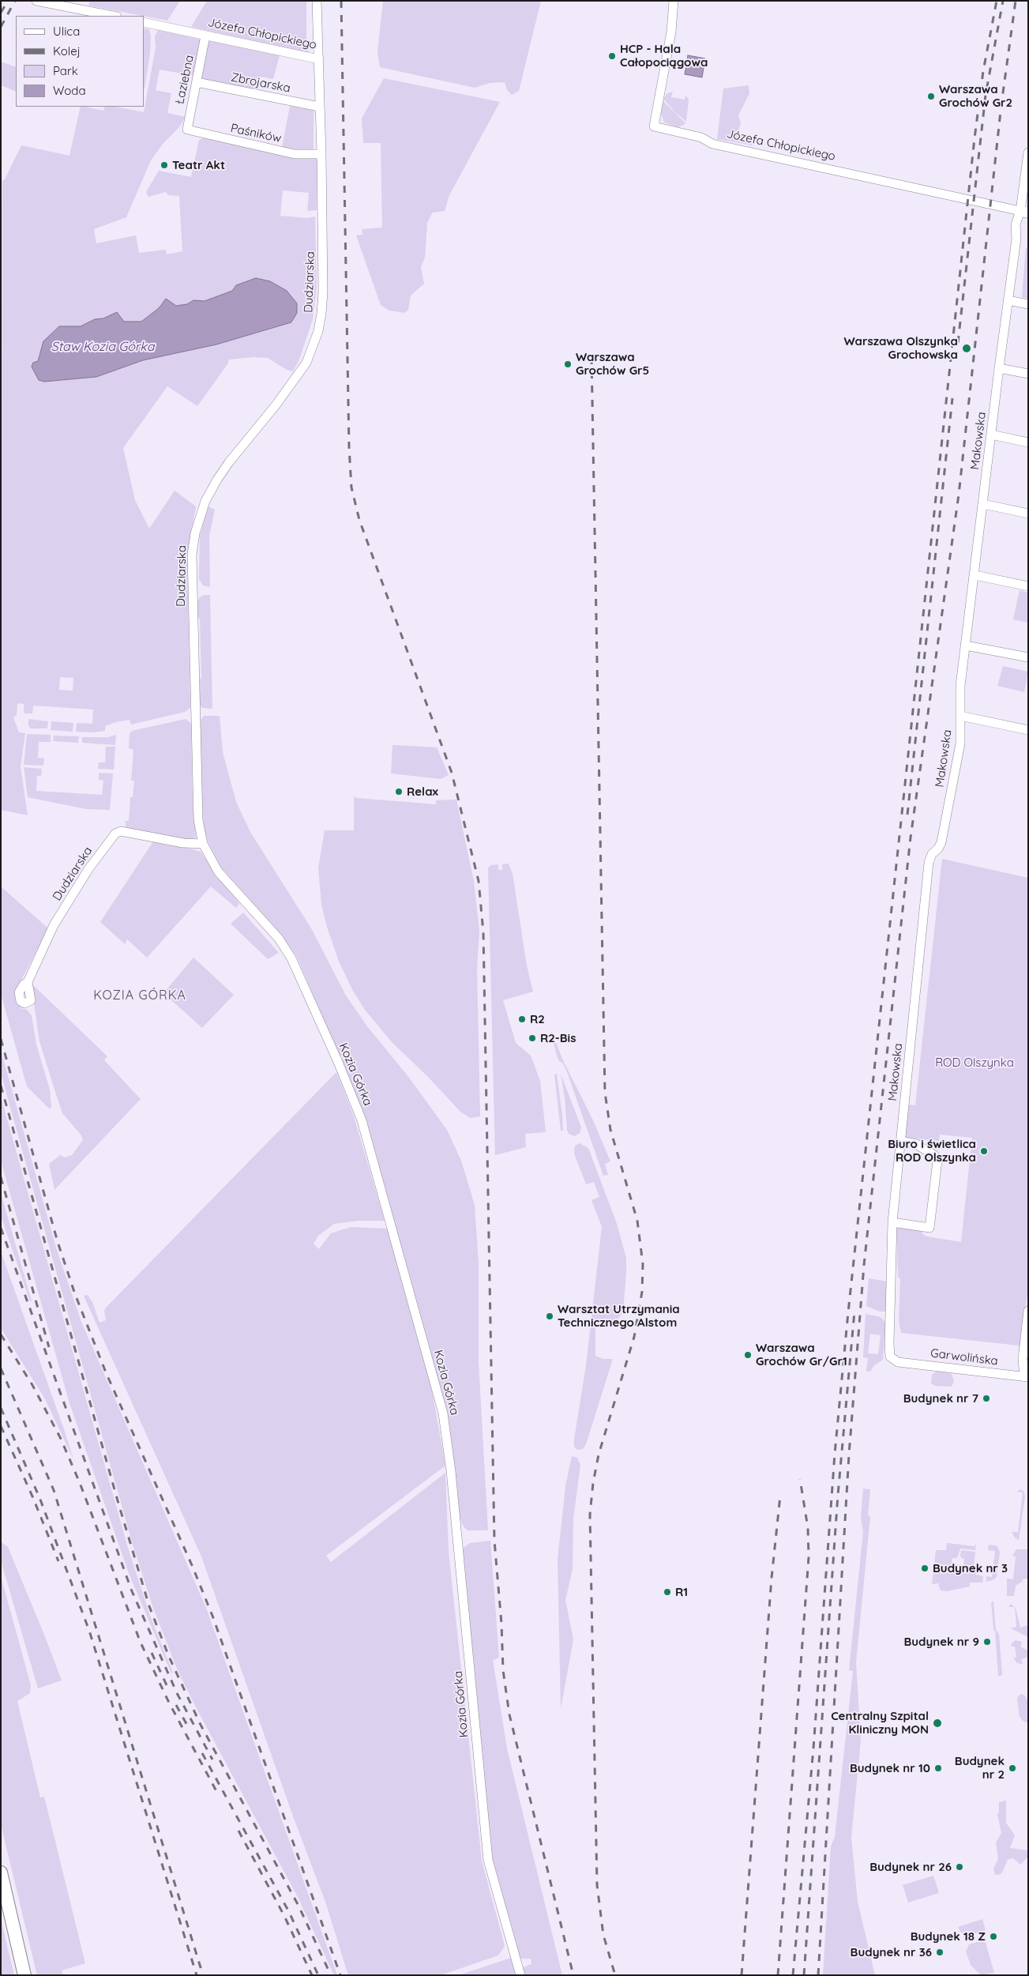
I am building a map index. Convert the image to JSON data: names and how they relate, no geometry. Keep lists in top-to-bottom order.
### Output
{
  "streets": {
    "street": [
      "Józefa Chłopickiego",
      "Łaziebna",
      "Zbrojarska",
      "Paśników",
      "Dudziarska",
      "Makowska",
      "Kozia Górka",
      "Garwolińska"
    ]
  },
  "crossings": [
    ["Józefa Chłopickiego", "Łaziebna"],
    ["Józefa Chłopickiego", "Dudziarska"],
    ["Józefa Chłopickiego", "Makowska"],
    ["Łaziebna", "Zbrojarska"],
    ["Łaziebna", "Paśników"],
    ["Zbrojarska", "Dudziarska"],
    ["Paśników", "Dudziarska"],
    ["Dudziarska", "Kozia Górka"],
    ["Makowska", "Garwolińska"]
  ],
  "districts": ["KOZIA GÓRKA"],
  "water": ["Staw Kozia Górka"],
  "parks": ["ROD Olszynka"],
  "places": [
    "HCP - Hala Całopociągowa",
    "Warszawa Grochów Gr2",
    "Teatr Akt",
    "Warszawa Olszynka Grochowska",
    "Warszawa Grochów Gr5",
    "Relax",
    "R2",
    "R2-Bis",
    "Biuro i świetlica ROD Olszynka",
    "Warsztat Utrzymania Technicznego Alstom",
    "Warszawa Grochów Gr/Gr1",
    "Budynek nr 7",
    "Budynek nr 3",
    "R1",
    "Budynek nr 9",
    "Centralny Szpital Kliniczny MON",
    "Budynek nr 10",
    "Budynek nr 2",
    "Budynek nr 26",
    "Budynek 18 Z",
    "Budynek nr 36"
  ],
  "legend": [
    "Ulica",
    "Kolej",
    "Park",
    "Woda"
  ]
}
